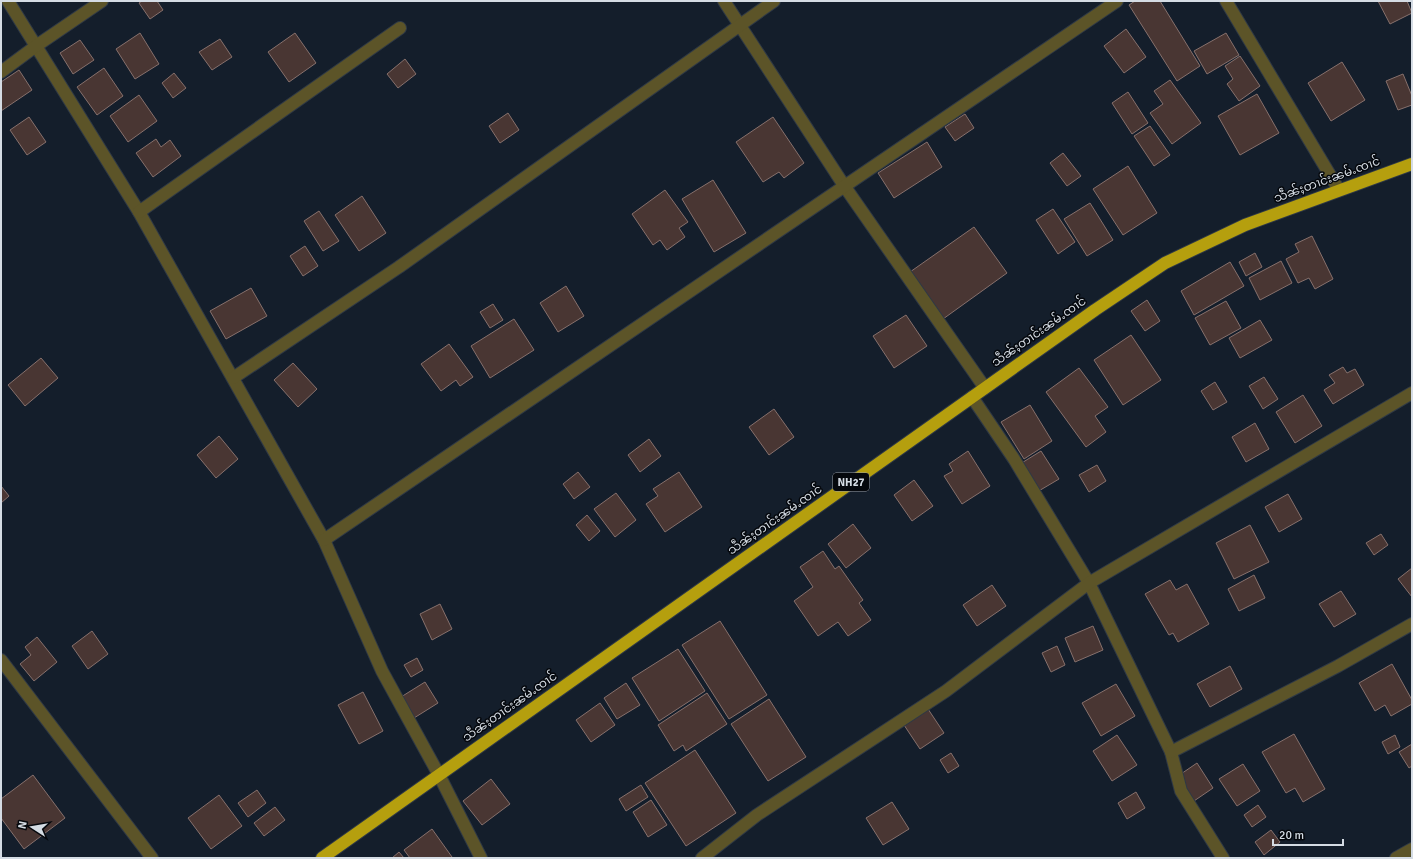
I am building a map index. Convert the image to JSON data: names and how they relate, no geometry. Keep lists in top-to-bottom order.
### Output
{
  "streets": {
    "highway": ["သဵၼ်ႈတၢင်းၼမ်ႉၸၢင်", "NH27"]
  },
  "scale_bar": "20 m",
  "north": "left"
}
